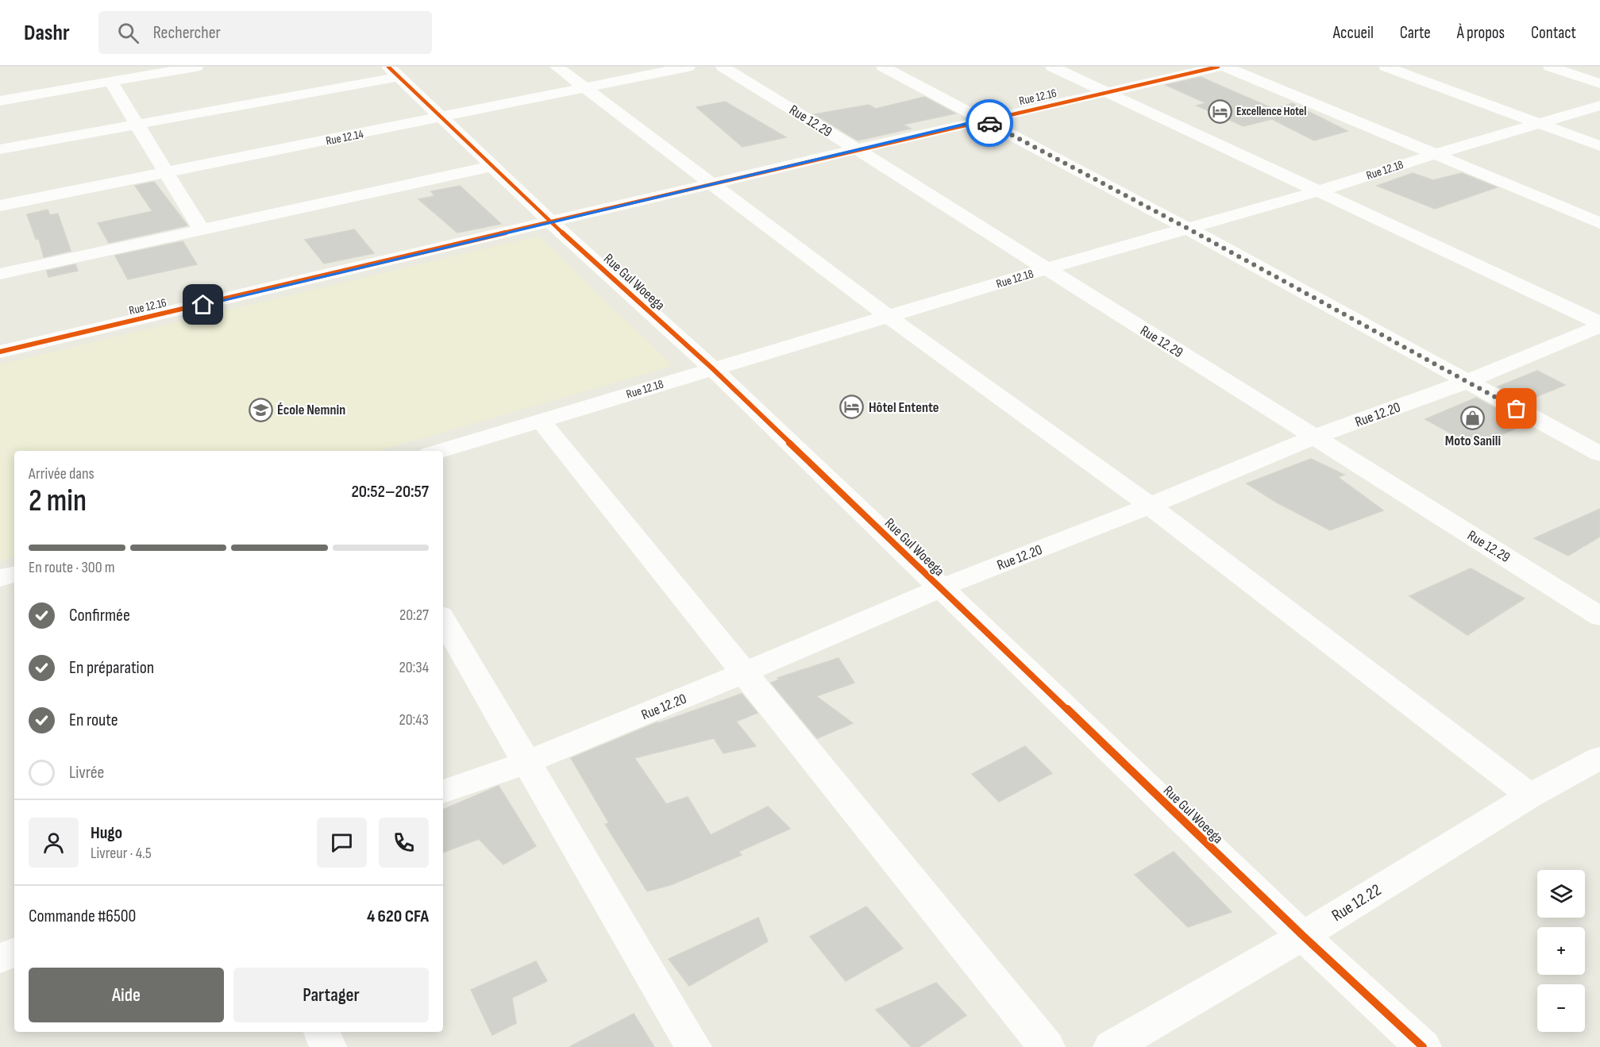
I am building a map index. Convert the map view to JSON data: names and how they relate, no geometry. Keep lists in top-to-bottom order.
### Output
{
  "streets": {
    "street": [
      "Rue 12.16",
      "Rue 12.29",
      "Rue 12.14",
      "Rue 12.18",
      "Rue Gul Woeega",
      "Rue 12.20",
      "Rue 12.22"
    ]
  },
  "crossings": [
    ["Rue 12.16", "Rue 12.29"],
    ["Rue 12.16", "Rue Gul Woeega"],
    ["Rue 12.29", "Rue 12.18"],
    ["Rue 12.29", "Rue 12.20"],
    ["Rue 12.14", "Rue Gul Woeega"],
    ["Rue 12.18", "Rue Gul Woeega"],
    ["Rue Gul Woeega", "Rue 12.20"],
    ["Rue Gul Woeega", "Rue 12.22"]
  ],
  "places": {
    "hotel": ["Excellence Hotel", "Hôtel Entente"],
    "school or university": ["École Nemnin"],
    "shop": ["Moto Sanili"]
  },
  "page": {
    "header": "Dashr",
    "search": "Rechercher",
    "nav": [
      "Accueil",
      "Carte",
      "À propos",
      "Contact"
    ],
    "heading": ["2 min", "Arrivée dans", "20:52–20:57"],
    "panel": [
      "Hugo",
      "Livreur · 4.5",
      "Commande #6500",
      "4 620 CFA"
    ],
    "bar": "En route · 300 m",
    "list": [
      ["Confirmée", "20:27"],
      ["En préparation", "20:34"],
      ["En route", "20:43"],
      "Livrée"
    ],
    "map_buttons": ["+", "−"],
    "buttons": ["Aide", "Partager"]
  }
}
